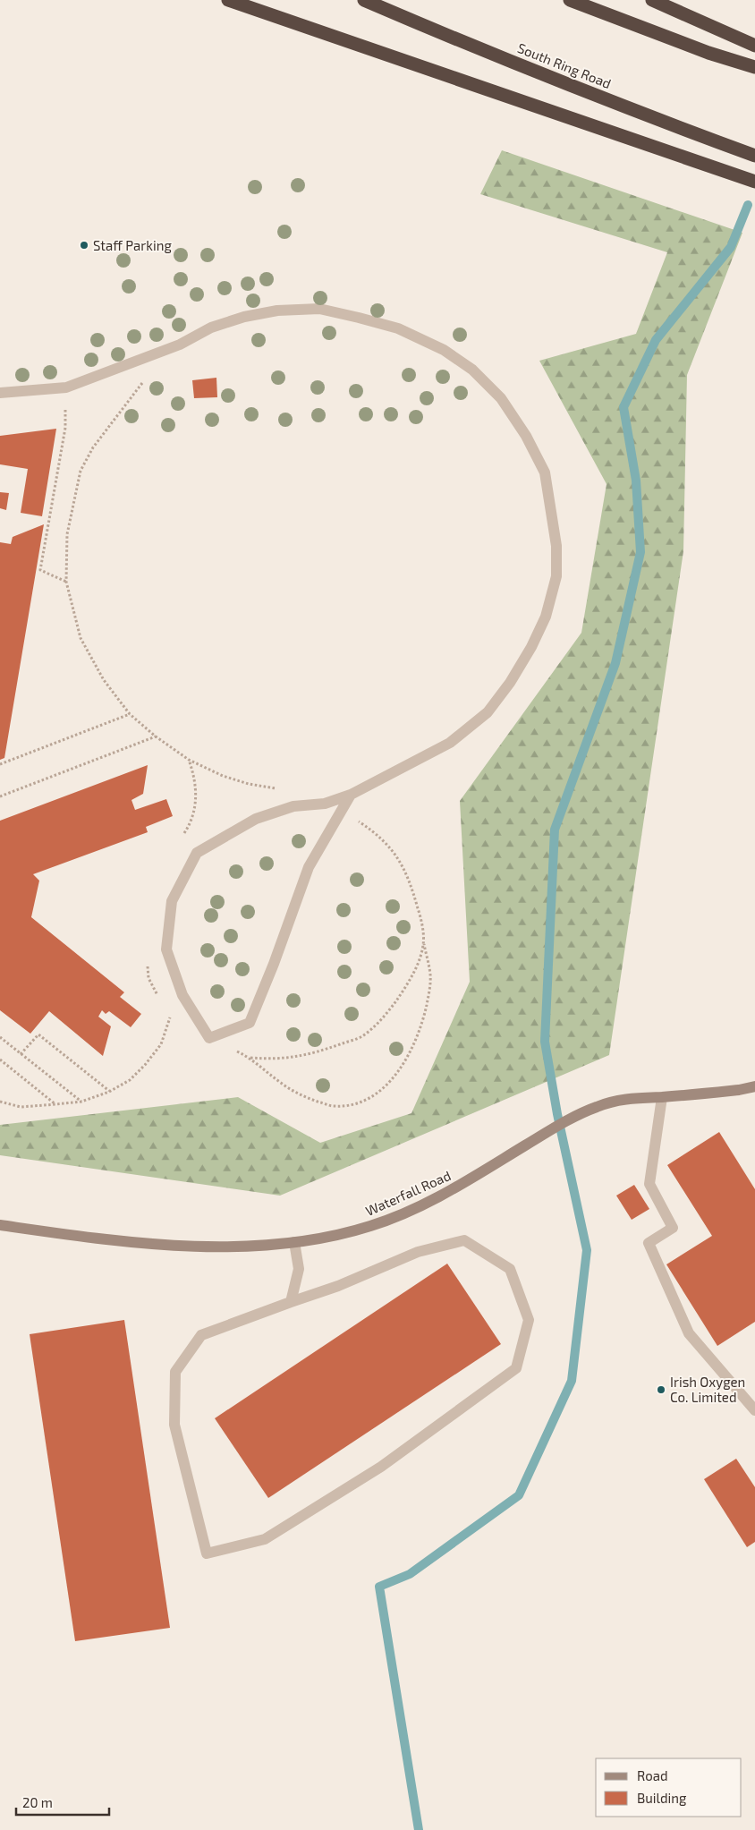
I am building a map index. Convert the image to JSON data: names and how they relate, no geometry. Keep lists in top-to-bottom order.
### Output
{
  "streets": {
    "highway": ["South Ring Road"],
    "street": ["Waterfall Road"]
  },
  "places": ["Staff Parking", "Irish Oxygen Co. Limited"],
  "legend": ["Road", "Building"],
  "scale_bar": "20 m"
}
